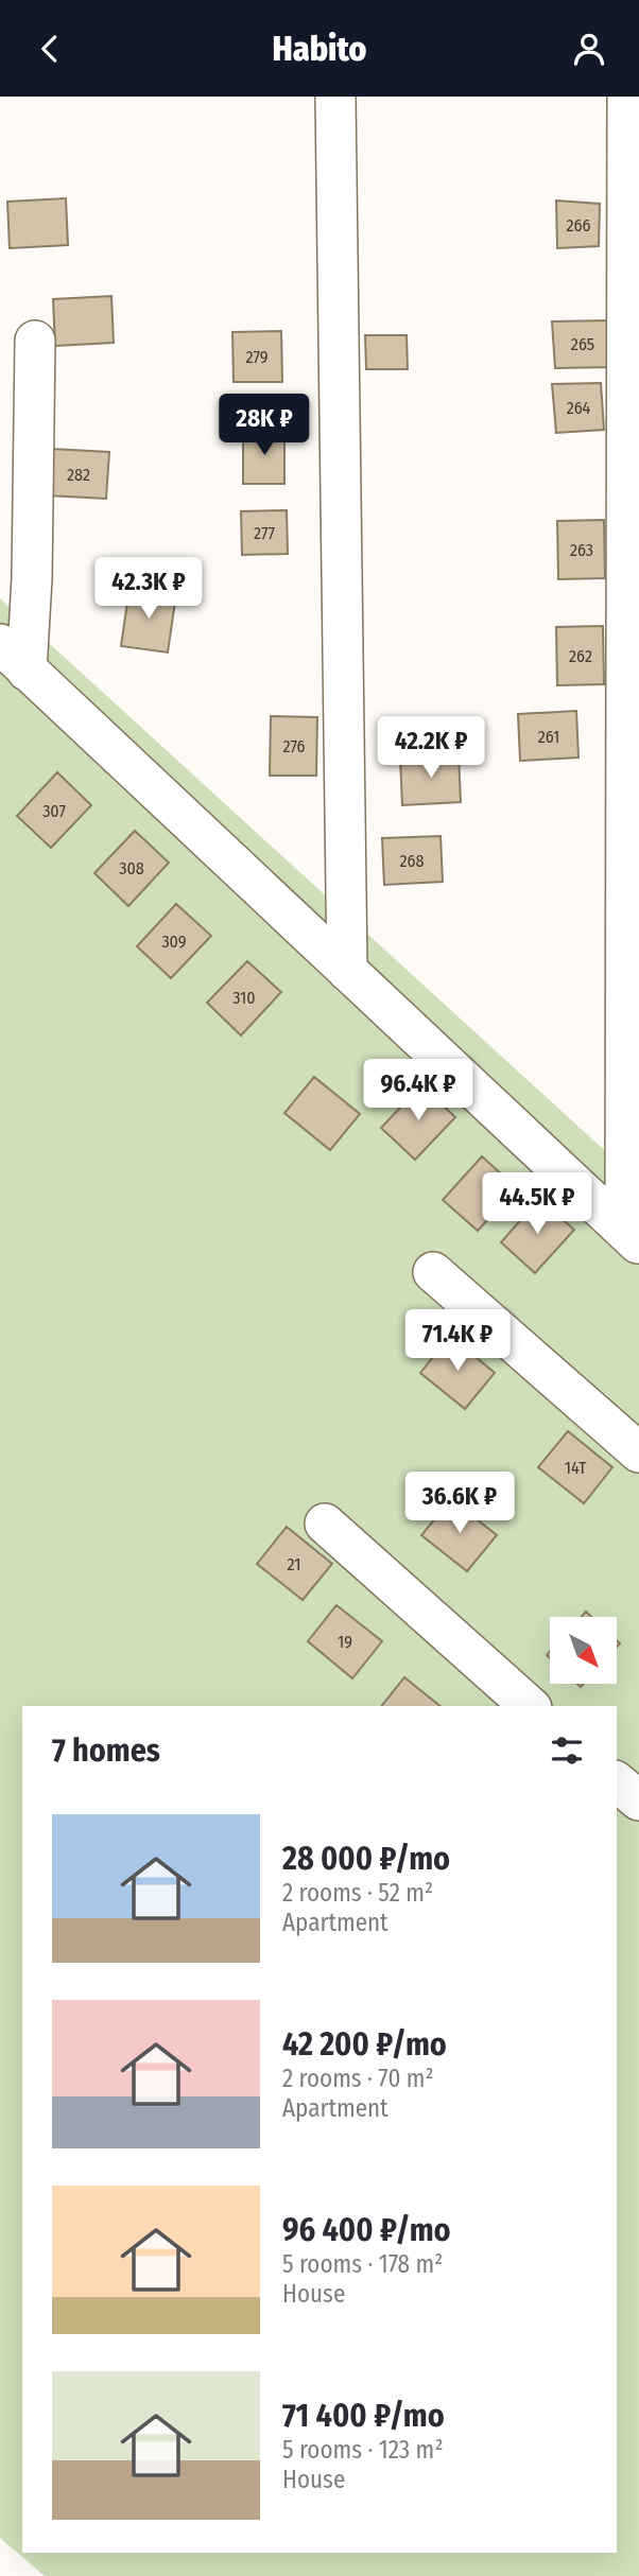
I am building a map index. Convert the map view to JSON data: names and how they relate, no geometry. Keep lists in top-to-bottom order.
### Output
{
  "house_numbers": [
    "266",
    "265",
    "279",
    "264",
    "282",
    "277",
    "263",
    "262",
    "261",
    "276",
    "307",
    "268",
    "308",
    "309",
    "310",
    "14Т",
    "21",
    "19"
  ],
  "north": "bottom right",
  "page": {
    "header": "Habito",
    "price": [
      "28K ₽",
      "42.3K ₽",
      "42.2K ₽",
      "96.4K ₽",
      "44.5K ₽",
      "71.4K ₽",
      "36.6K ₽"
    ],
    "heading": "7 homes",
    "list": [
      {
        "name": "28 000 ₽/mo",
        "note": "2 rooms · 52 m² · Apartment"
      },
      {
        "name": "42 200 ₽/mo",
        "note": "2 rooms · 70 m² · Apartment"
      },
      {
        "name": "96 400 ₽/mo",
        "note": "5 rooms · 178 m² · House"
      },
      {
        "name": "71 400 ₽/mo",
        "note": "5 rooms · 123 m² · House"
      }
    ]
  }
}
